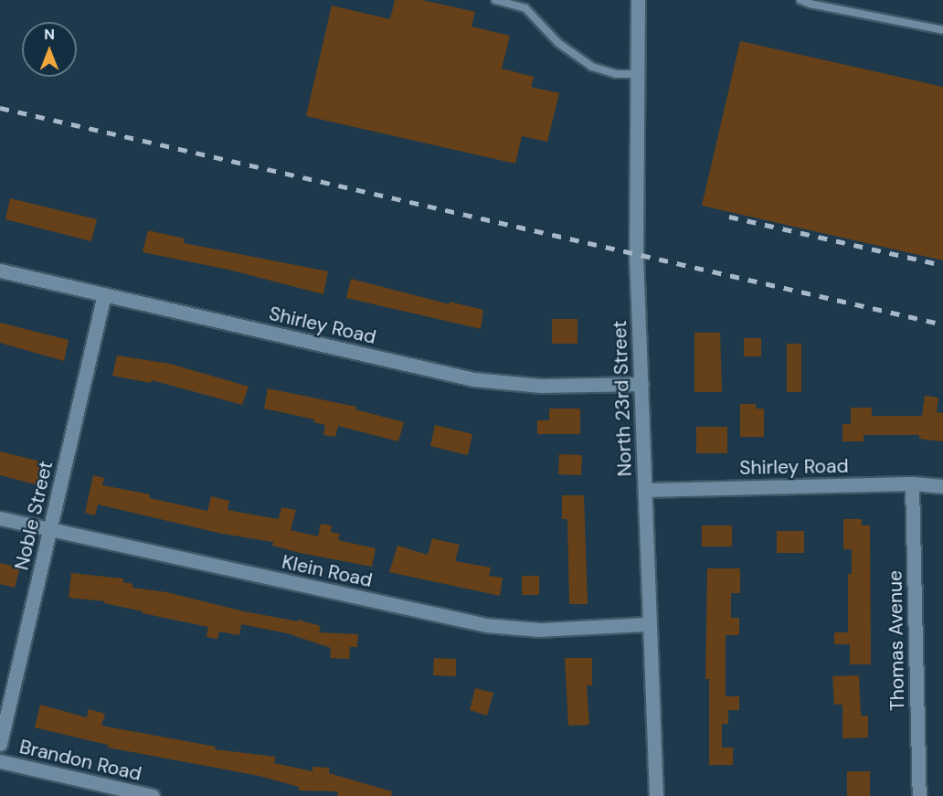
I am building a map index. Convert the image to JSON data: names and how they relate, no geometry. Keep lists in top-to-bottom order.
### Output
{
  "streets": {
    "street": [
      "Shirley Road",
      "North 23rd Street",
      "Noble Street",
      "Klein Road",
      "Thomas Avenue",
      "Brandon Road"
    ]
  },
  "crossings": [
    ["Shirley Road", "North 23rd Street"],
    ["Shirley Road", "Noble Street"],
    ["Shirley Road", "Thomas Avenue"],
    ["North 23rd Street", "Klein Road"],
    ["Noble Street", "Klein Road"]
  ],
  "north": "top"
}
